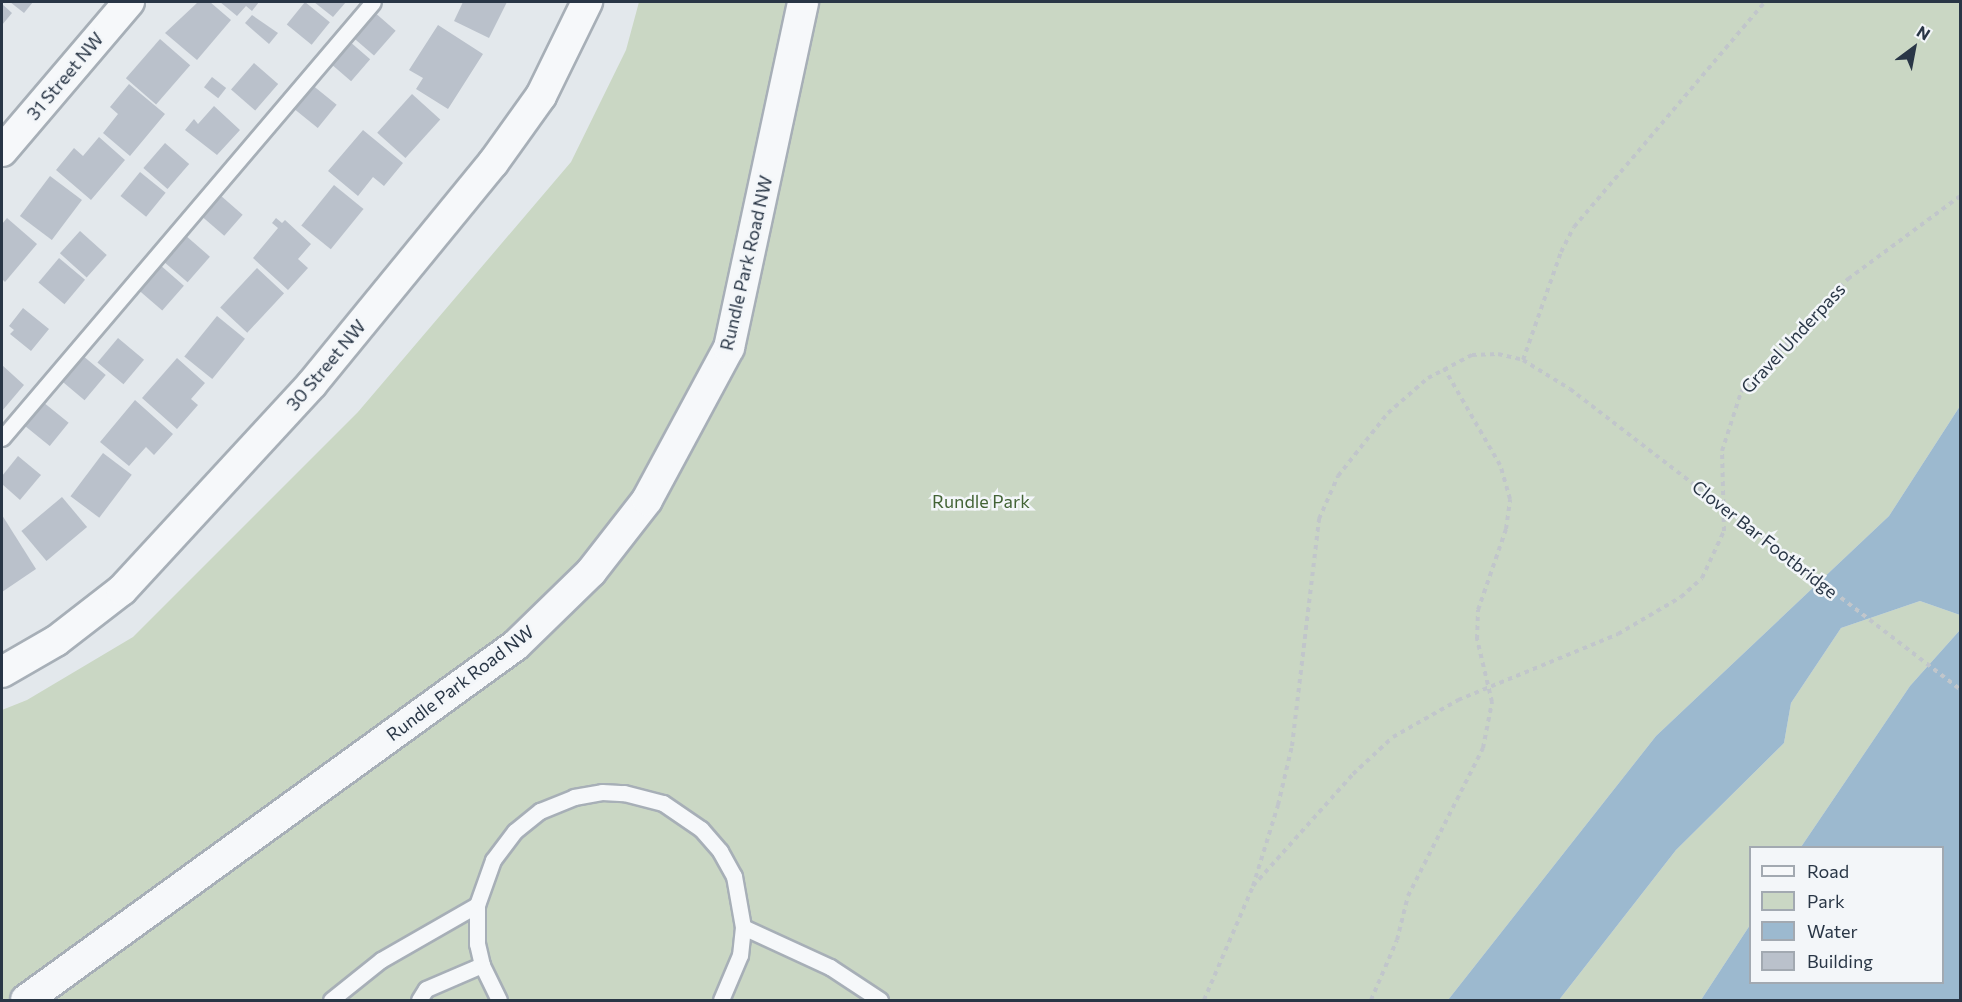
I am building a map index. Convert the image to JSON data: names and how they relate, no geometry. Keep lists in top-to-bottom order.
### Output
{
  "streets": {
    "street": ["31 Street NW", "Rundle Park Road NW", "30 Street NW"],
    "path": ["Gravel Underpass", "Clover Bar Footbridge"]
  },
  "parks": ["Rundle Park"],
  "legend": [
    "Road",
    "Park",
    "Water",
    "Building"
  ],
  "north": "top right"
}
